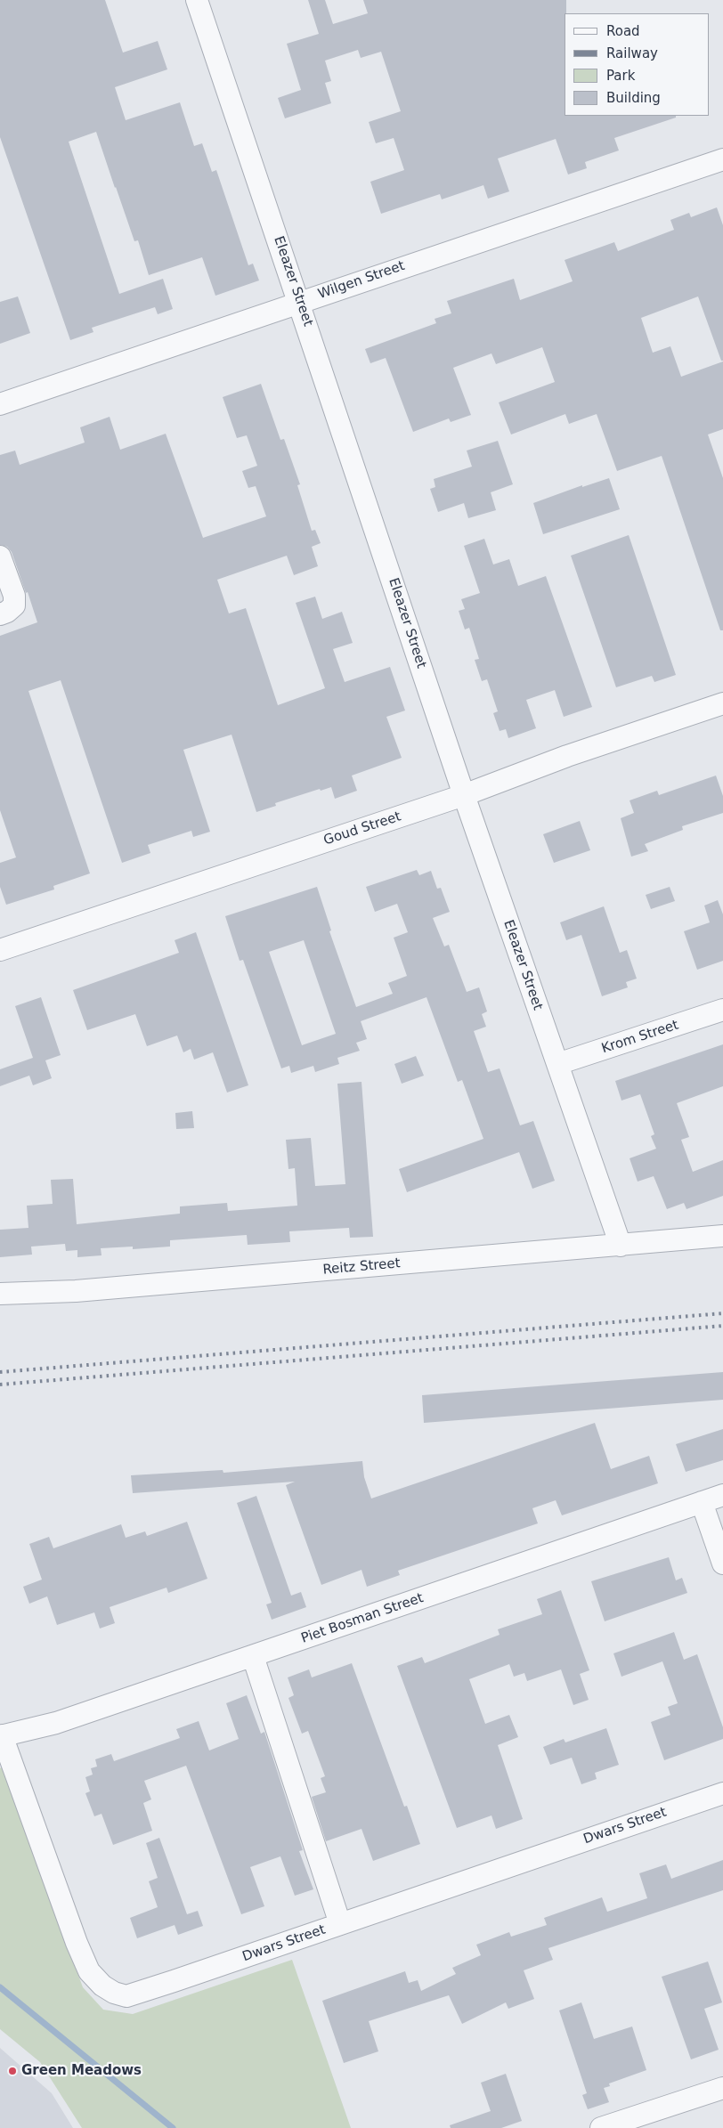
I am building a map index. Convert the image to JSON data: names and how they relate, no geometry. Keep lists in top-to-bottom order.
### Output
{
  "streets": {
    "street": [
      "Wilgen Street",
      "Eleazer Street",
      "Goud Street",
      "Krom Street",
      "Reitz Street",
      "Piet Bosman Street",
      "Dwars Street"
    ]
  },
  "crossings": [
    ["Wilgen Street", "Eleazer Street"],
    ["Eleazer Street", "Goud Street"],
    ["Eleazer Street", "Krom Street"],
    ["Eleazer Street", "Reitz Street"],
    ["Piet Bosman Street", "Dwars Street"]
  ],
  "places": ["Green Meadows"],
  "legend": [
    "Road",
    "Railway",
    "Park",
    "Building"
  ]
}
